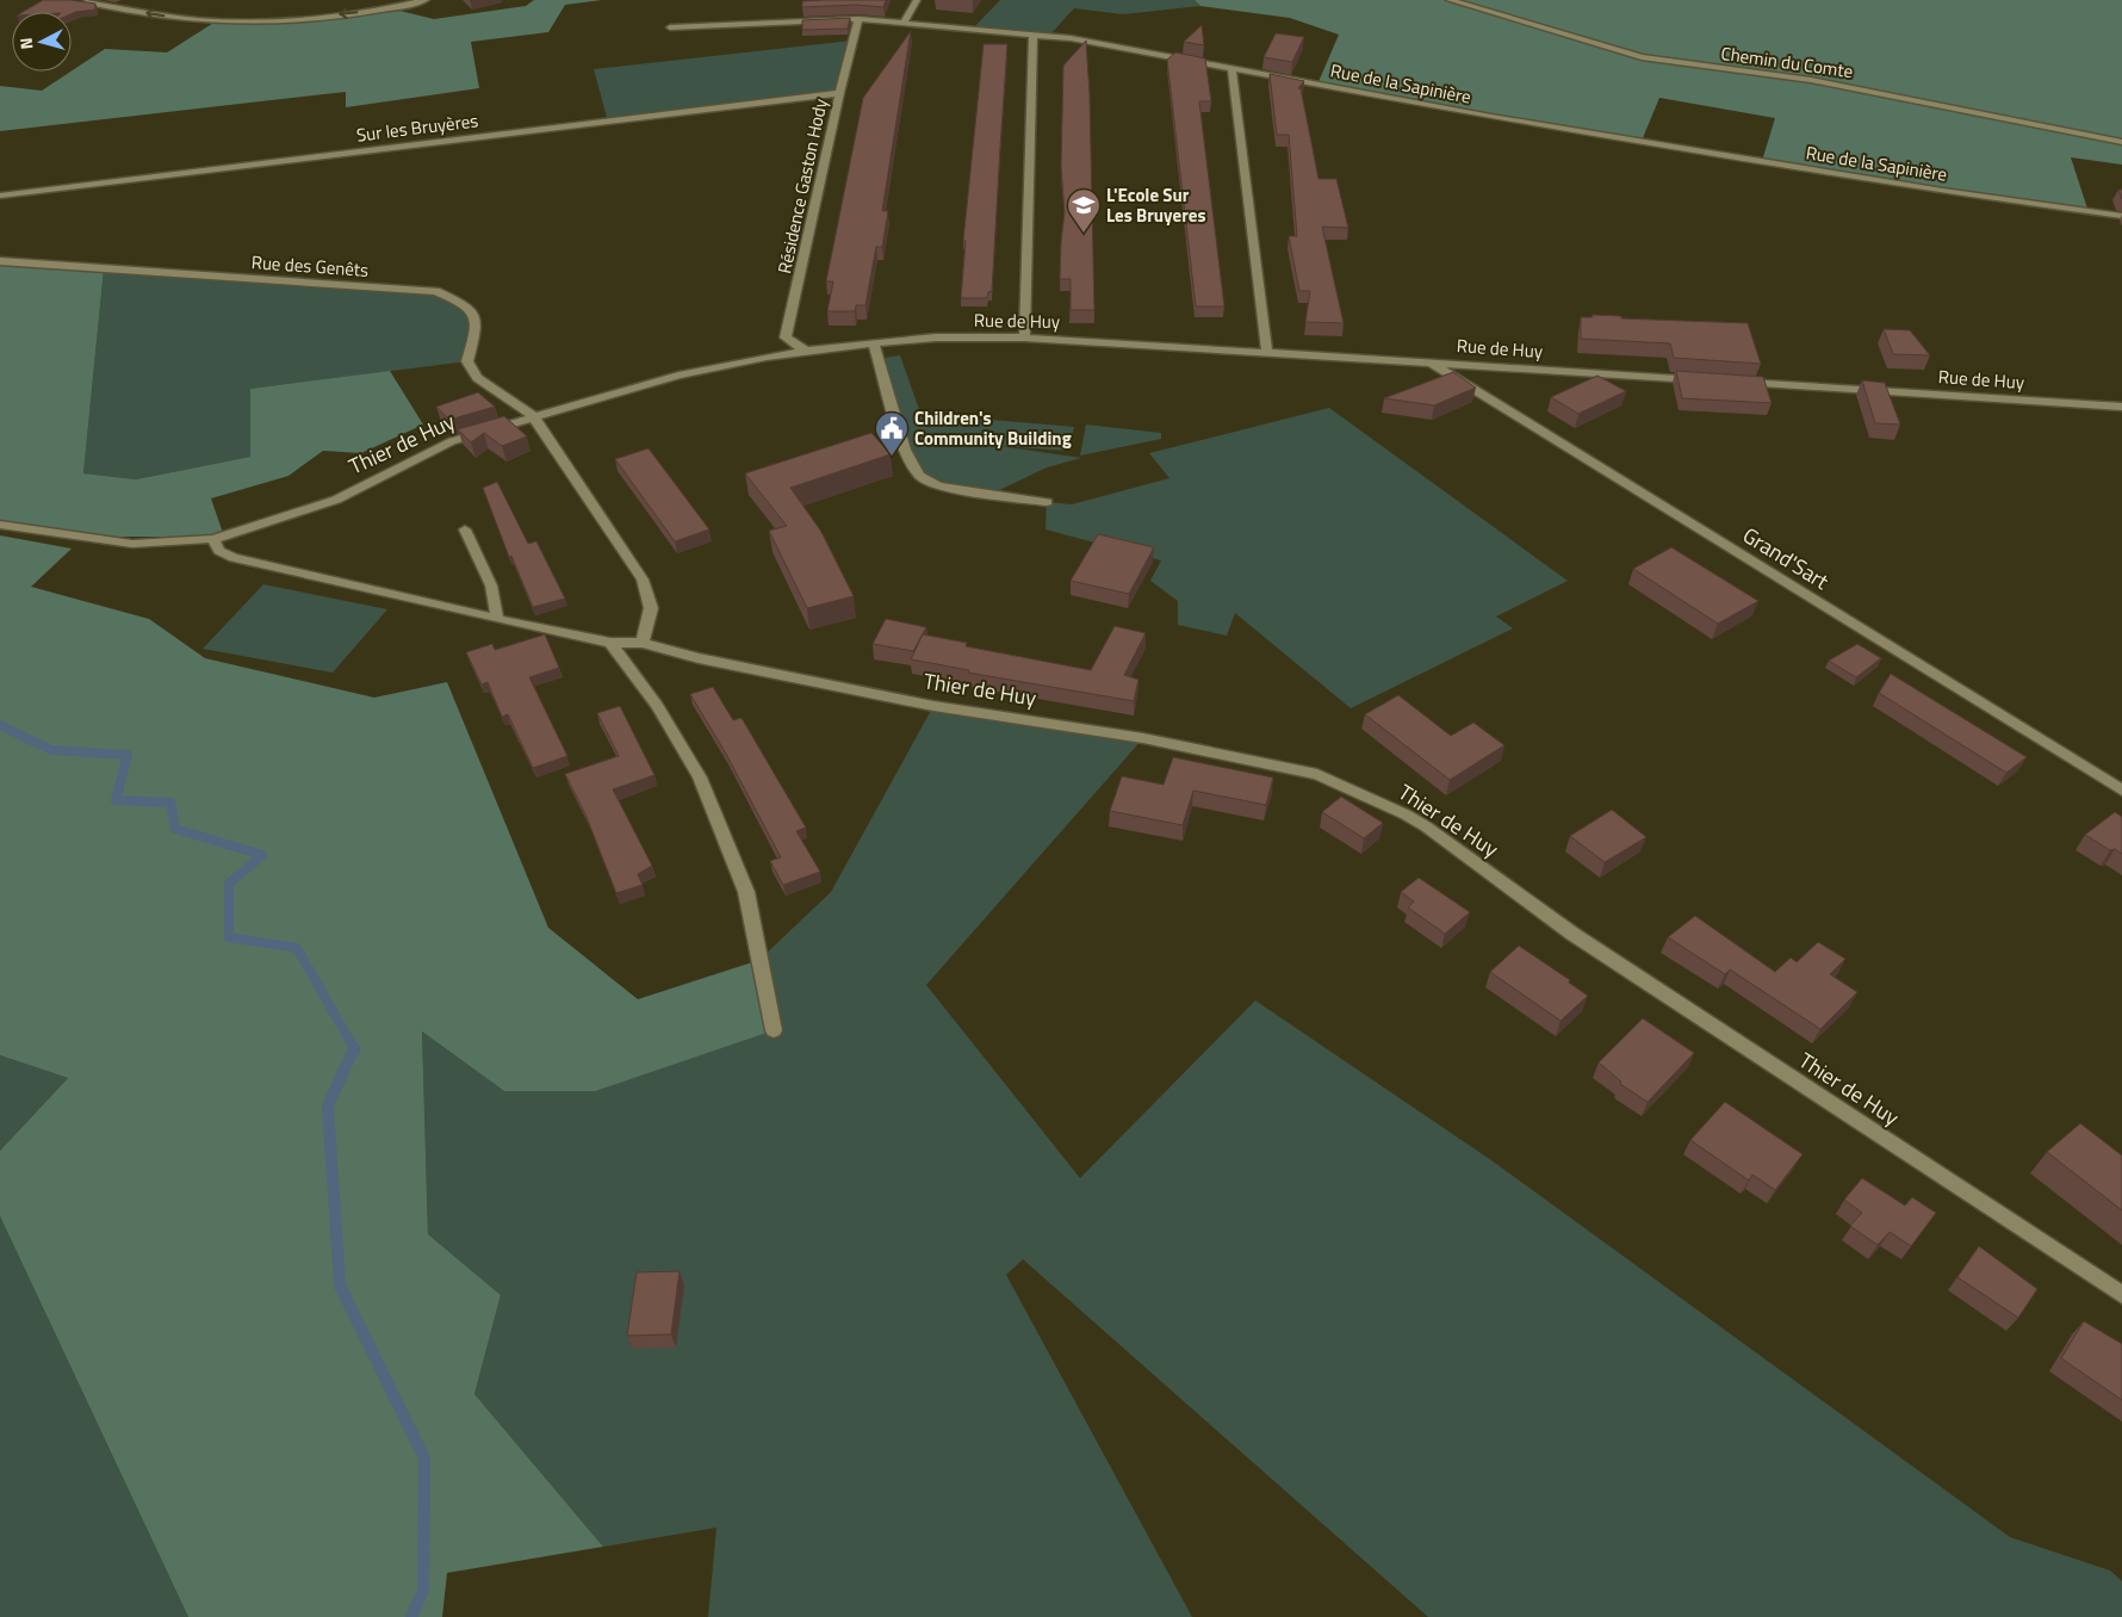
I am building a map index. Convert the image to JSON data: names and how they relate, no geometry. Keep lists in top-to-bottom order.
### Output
{
  "streets": {
    "street": [
      "Chemin du Comte",
      "Rue de la Sapinière",
      "Sur les Bruyères",
      "Résidence Gaston Hody",
      "Rue des Genêts",
      "Rue de Huy",
      "Thier de Huy",
      "Grand'Sart"
    ]
  },
  "crossings": [
    ["Rue de la Sapinière", "Résidence Gaston Hody"],
    ["Sur les Bruyères", "Résidence Gaston Hody"],
    ["Résidence Gaston Hody", "Rue de Huy"],
    ["Rue des Genêts", "Rue de Huy"],
    ["Rue des Genêts", "Thier de Huy"],
    ["Rue de Huy", "Thier de Huy"],
    ["Rue de Huy", "Grand'Sart"]
  ],
  "places": {
    "school or university": ["L'Ecole Sur Les Bruyeres"],
    "public building": ["Children's Community Building"]
  },
  "north": "left"
}
